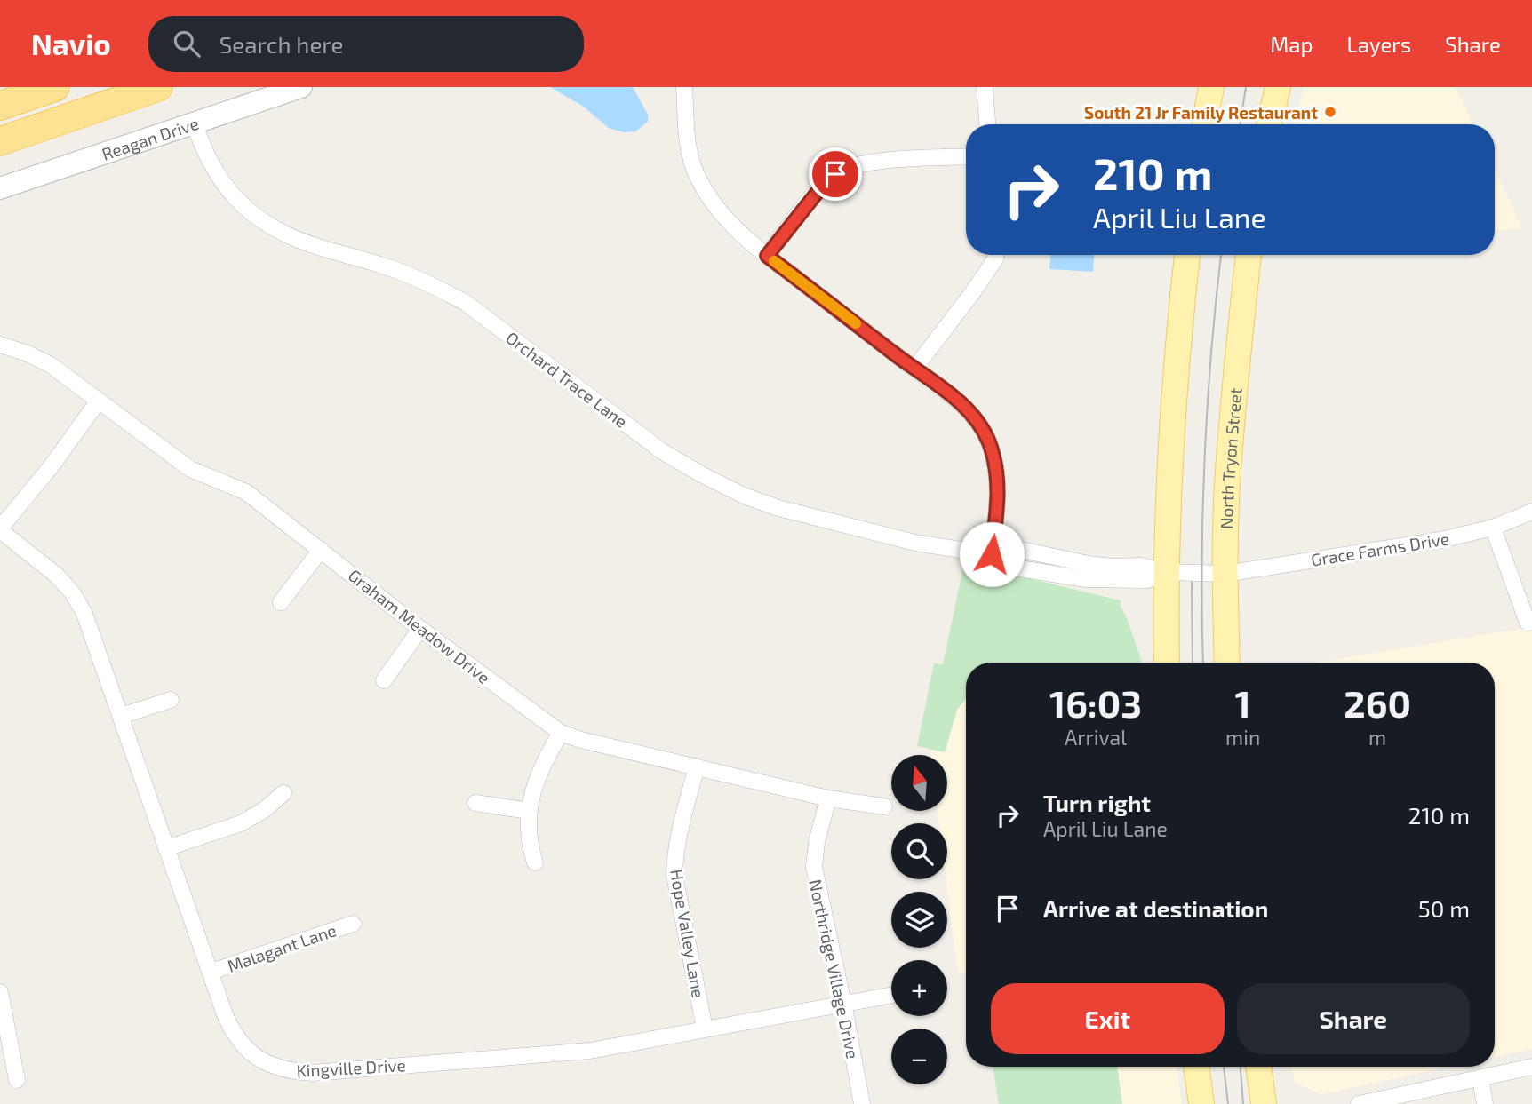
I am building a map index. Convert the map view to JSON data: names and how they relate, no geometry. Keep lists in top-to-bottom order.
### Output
{
  "streets": {
    "main road": ["North Tryon Street"],
    "street": [
      "Reagan Drive",
      "Orchard Trace Lane",
      "Grace Farms Drive",
      "Graham Meadow Drive",
      "Hope Valley Lane",
      "Malagant Lane",
      "Northridge Village Drive",
      "Kingville Drive"
    ]
  },
  "crossings": [
    ["Reagan Drive", "Orchard Trace Lane"],
    ["Orchard Trace Lane", "North Tryon Street"],
    ["Orchard Trace Lane", "Grace Farms Drive"],
    ["North Tryon Street", "Grace Farms Drive"],
    ["Graham Meadow Drive", "Hope Valley Lane"],
    ["Graham Meadow Drive", "Northridge Village Drive"],
    ["Hope Valley Lane", "Kingville Drive"],
    ["Malagant Lane", "Kingville Drive"],
    ["Northridge Village Drive", "Kingville Drive"]
  ],
  "places": ["South 21 Jr Family Restaurant"],
  "north": "top",
  "page": {
    "header": "Navio",
    "search": "Search here",
    "nav": ["Map", "Layers", "Share"],
    "turn": ["210 m", "April Liu Lane"],
    "eta": [
      "16:03",
      "Arrival",
      "1",
      "min",
      "260",
      "m"
    ],
    "map_buttons": ["+", "−"],
    "list": [
      {
        "name": "Turn right",
        "note": "April Liu Lane",
        "value": "210 m"
      },
      {
        "name": "Arrive at destination",
        "value": "50 m"
      }
    ],
    "buttons": ["Exit", "Share"]
  }
}
